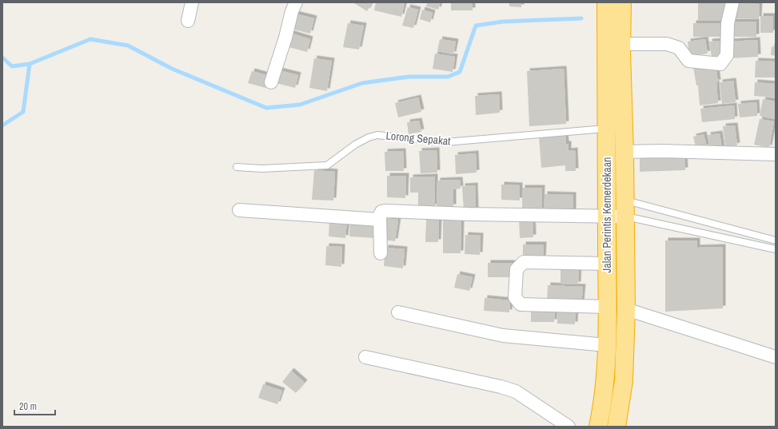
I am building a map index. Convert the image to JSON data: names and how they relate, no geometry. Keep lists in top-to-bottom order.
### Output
{
  "streets": {
    "highway": ["Jalan Perintis Kemerdekaan"],
    "lane": ["Lorong Sepakat"]
  },
  "crossings": [
    ["Lorong Sepakat", "Jalan Perintis Kemerdekaan"]
  ],
  "scale_bar": "20 m"
}
